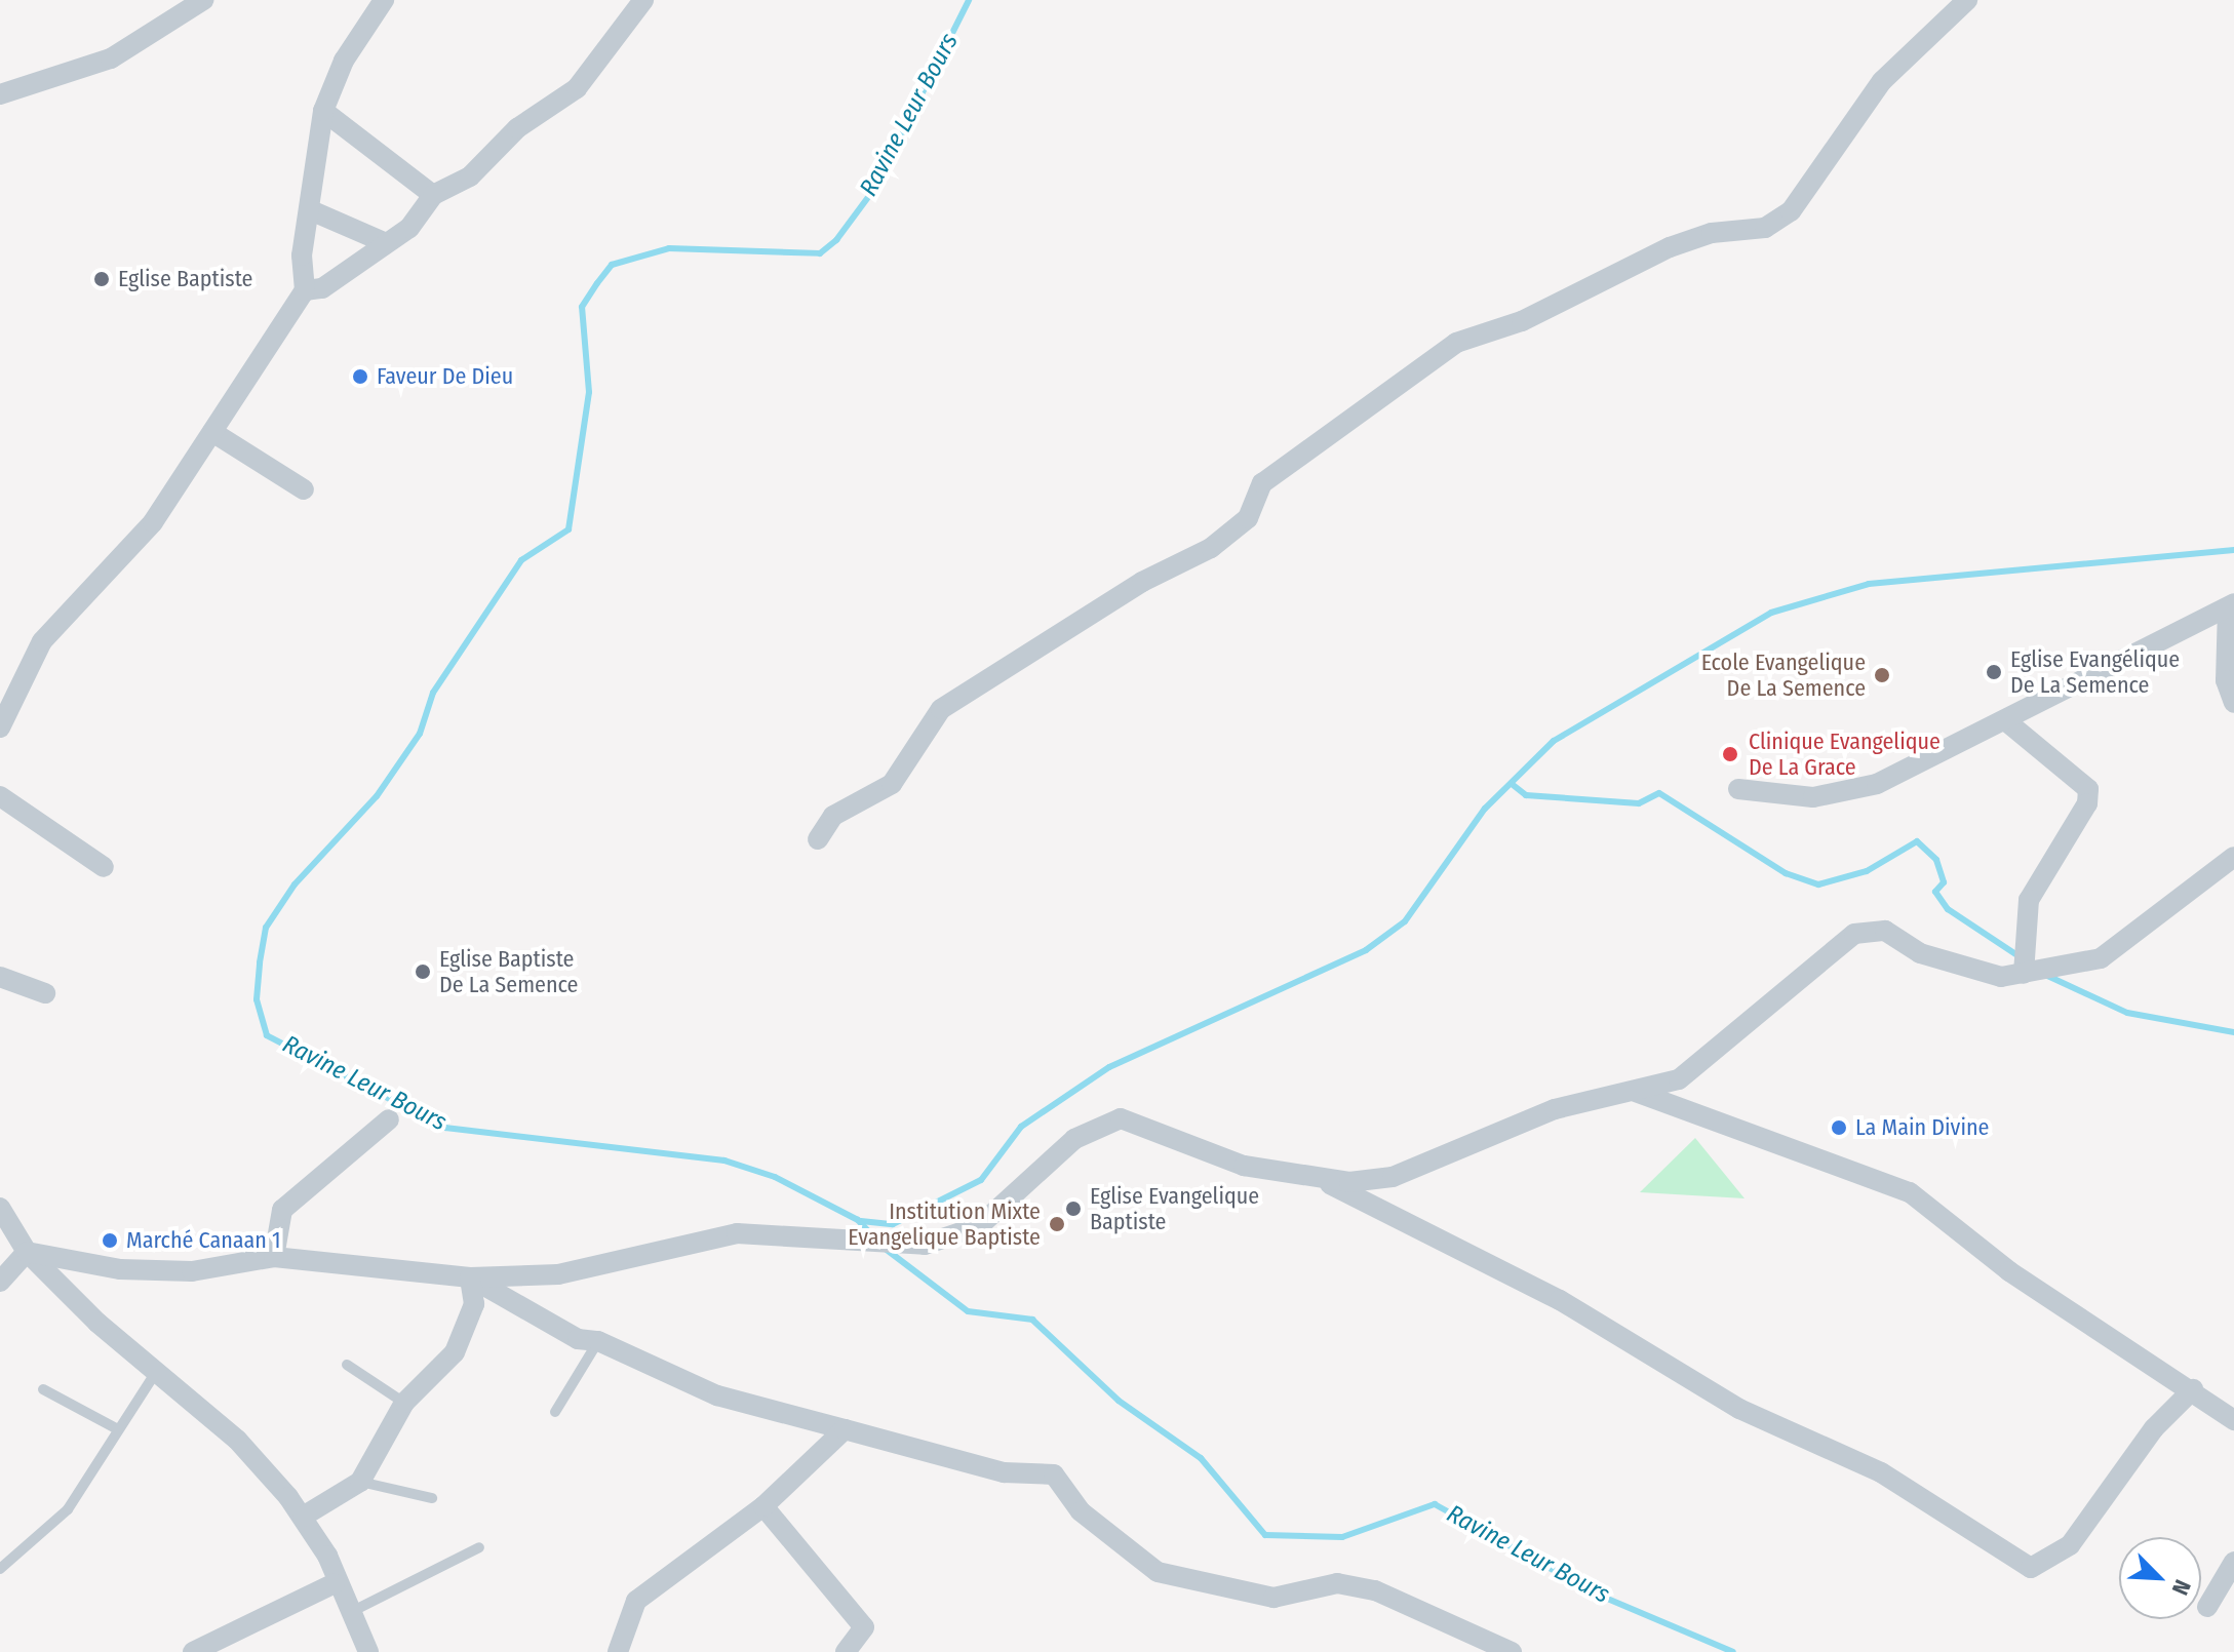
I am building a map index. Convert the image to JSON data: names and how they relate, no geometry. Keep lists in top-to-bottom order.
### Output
{
  "water": ["Ravine Leur Bours"],
  "places": [
    "Eglise Baptiste",
    "Faveur De Dieu",
    "Eglise Evangélique De La Semence",
    "Ecole Evangelique De La Semence",
    "Clinique Evangelique De La Grace",
    "Eglise Baptiste De La Semence",
    "La Main Divine",
    "Eglise Evangelique Baptiste",
    "Institution Mixte Evangelique Baptiste",
    "Marché Canaan 1"
  ],
  "north": "bottom right"
}
